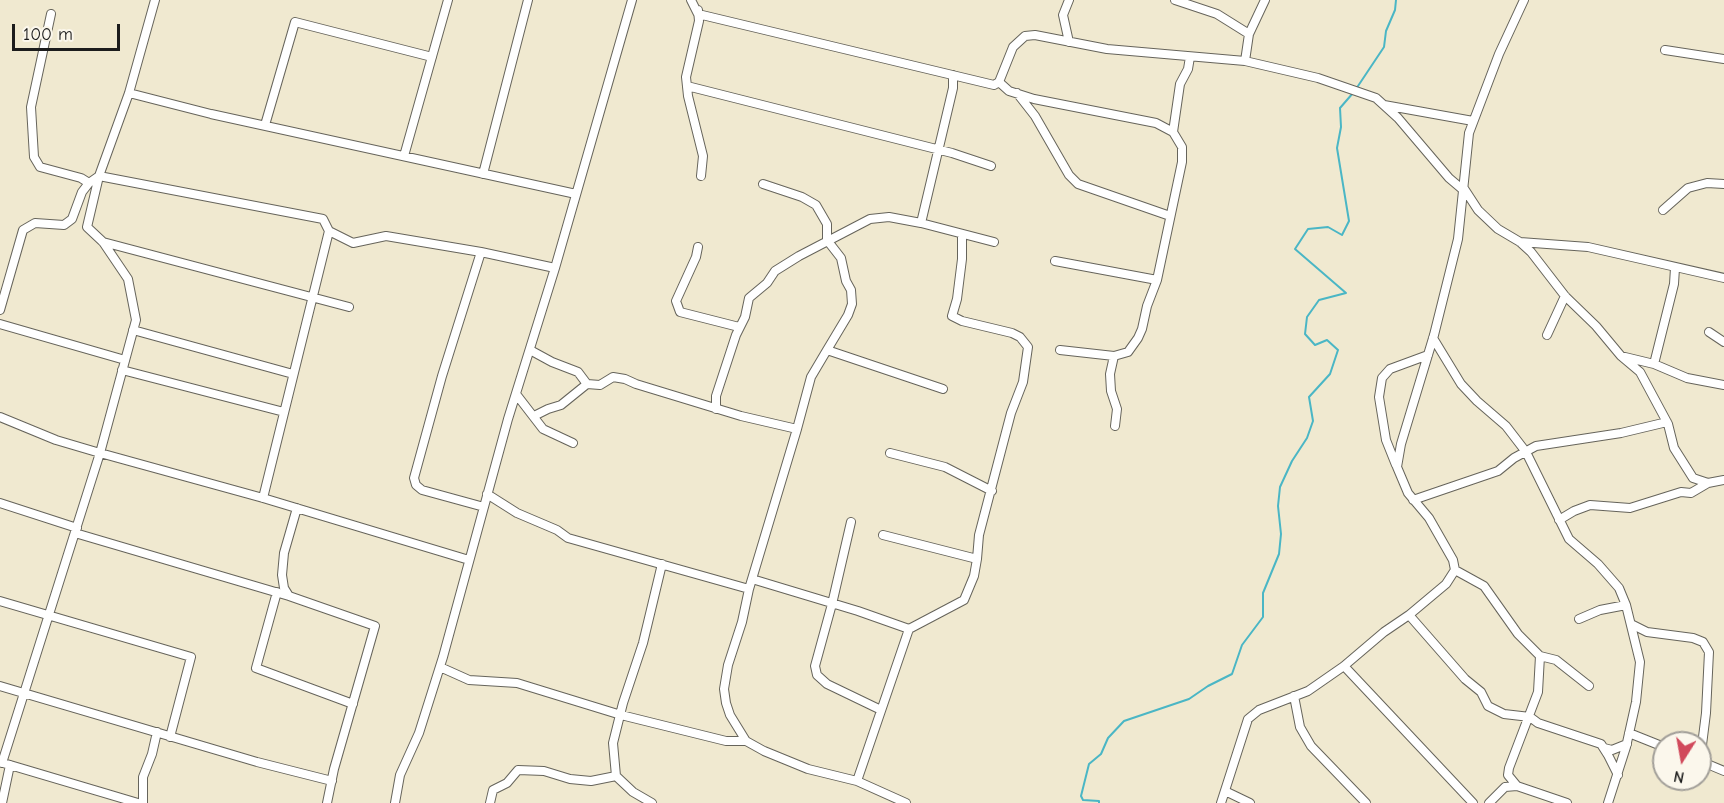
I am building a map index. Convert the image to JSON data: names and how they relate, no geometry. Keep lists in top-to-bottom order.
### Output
{
  "scale_bar": "100 m",
  "north": "bottom"
}
